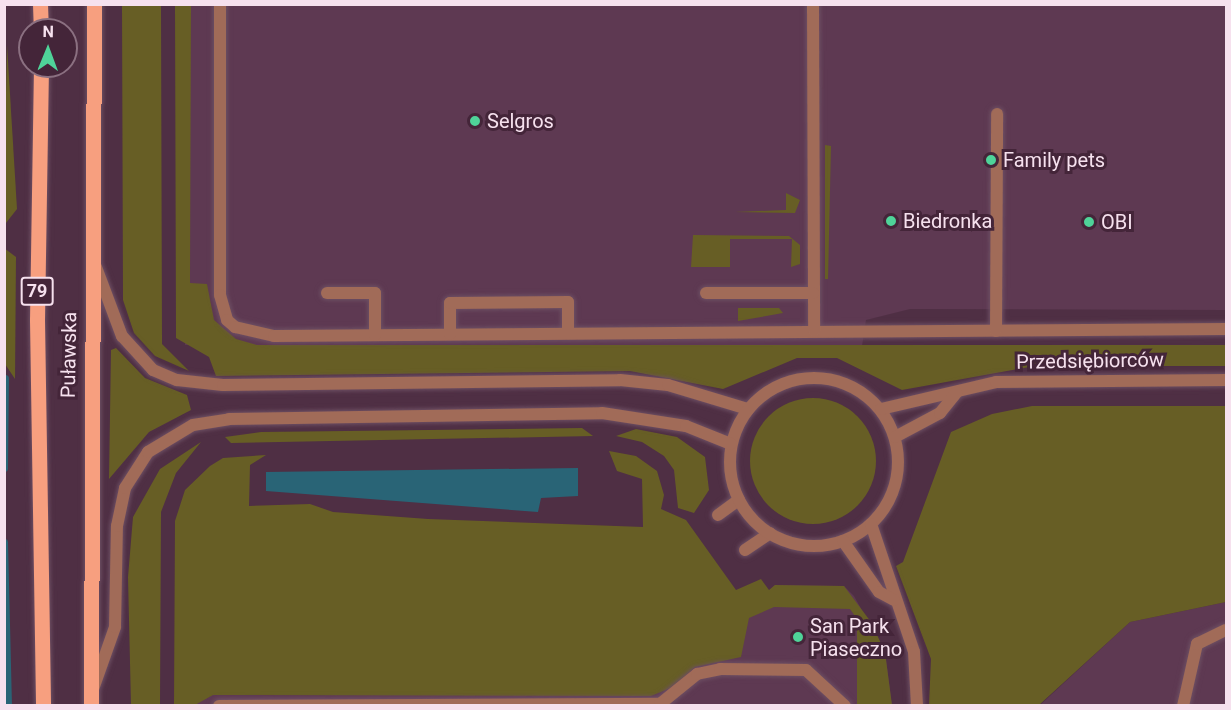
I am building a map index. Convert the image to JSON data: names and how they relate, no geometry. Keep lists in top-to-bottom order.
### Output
{
  "streets": {
    "main road": ["79", "Puławska"],
    "street": ["Przedsiębiorców"]
  },
  "places": [
    "Selgros",
    "Family pets",
    "Biedronka",
    "OBI",
    "San Park Piaseczno"
  ],
  "north": "top"
}
